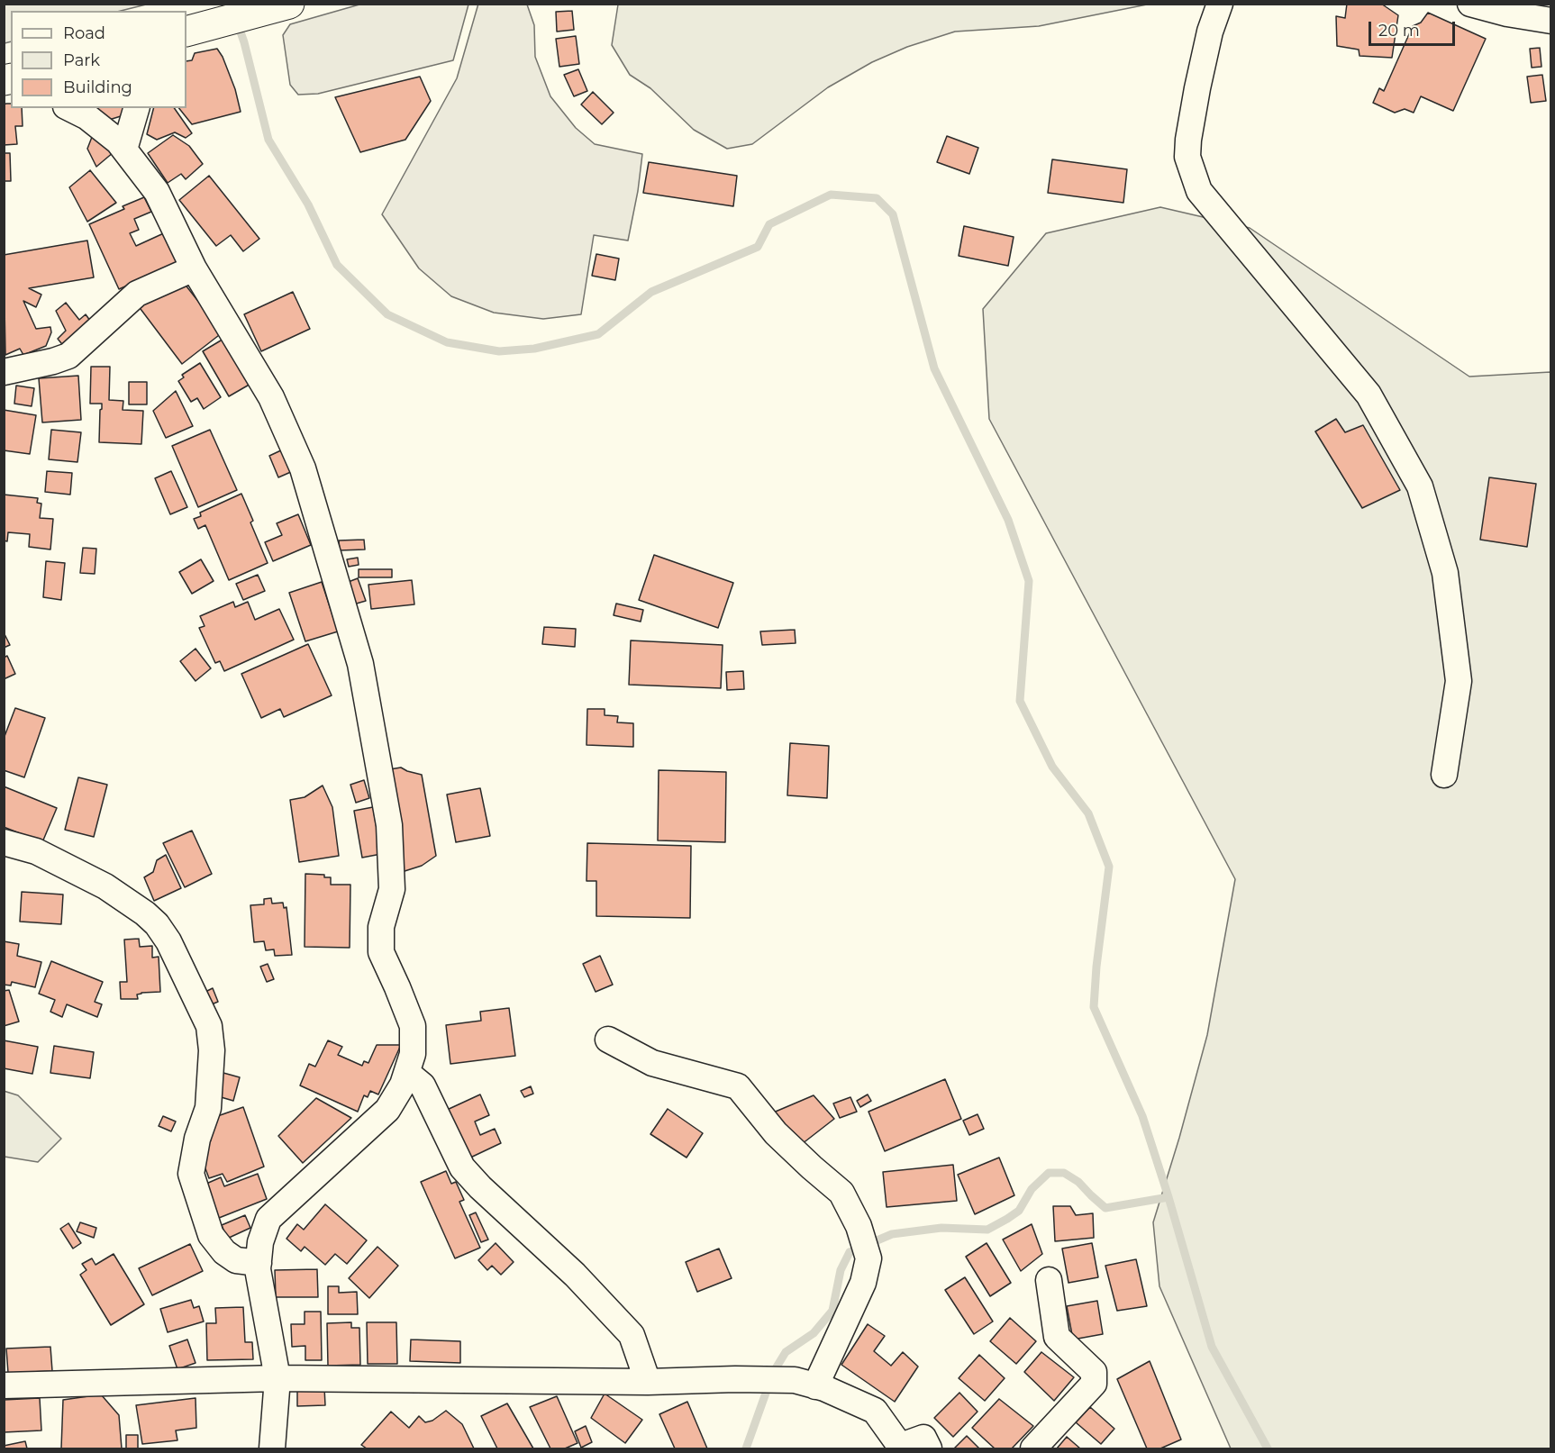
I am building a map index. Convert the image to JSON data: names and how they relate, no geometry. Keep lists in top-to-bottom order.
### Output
{
  "legend": ["Road", "Park", "Building"],
  "scale_bar": "20 m"
}
